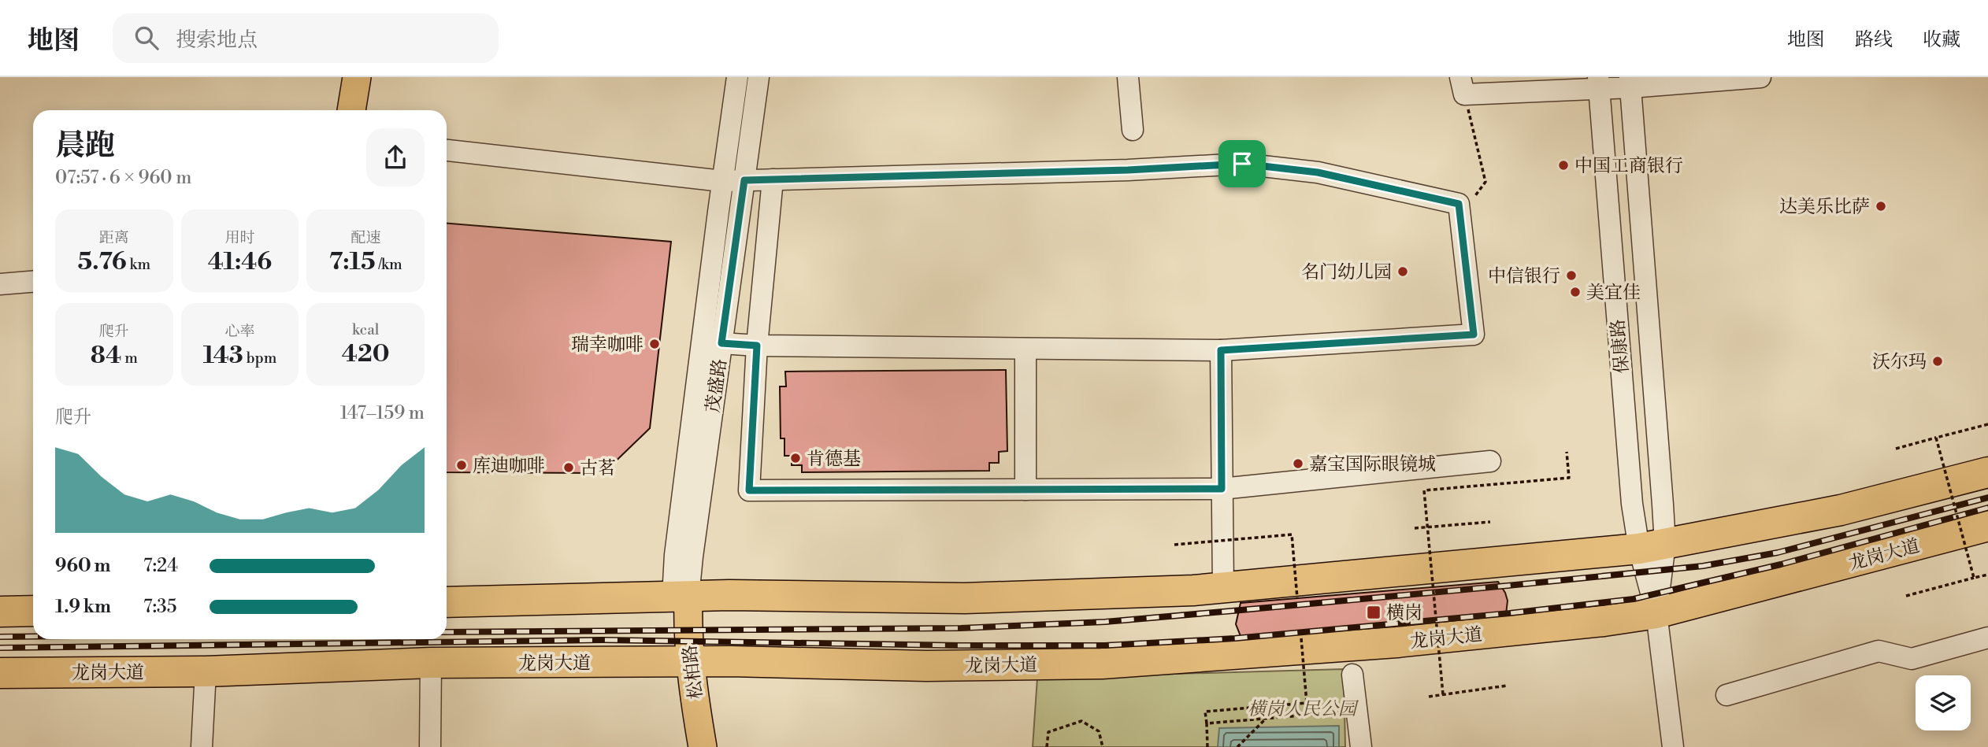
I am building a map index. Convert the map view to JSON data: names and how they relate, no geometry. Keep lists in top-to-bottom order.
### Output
{
  "streets": {
    "highway": ["龙岗大道"],
    "main road": ["松柏路"],
    "street": ["保康路", "茂盛路"]
  },
  "crossings": [
    ["保康路", "龙岗大道"],
    ["茂盛路", "松柏路"],
    ["龙岗大道", "松柏路"]
  ],
  "parks": ["横岗人民公园"],
  "places": {
    "other": [
      "中国工商银行",
      "达美乐比萨",
      "名门幼儿园",
      "中信银行",
      "美宜佳",
      "瑞幸咖啡",
      "沃尔玛",
      "肯德基",
      "嘉宝国际眼镜城",
      "库迪咖啡",
      "古茗"
    ],
    "transit": ["横岗"]
  },
  "page": {
    "header": "地图",
    "search": "搜索地点",
    "nav": ["地图", "路线", "收藏"],
    "heading": ["晨跑", "07:57 · 6 × 960 m"],
    "stats": [
      ["距离", "5.76 km"],
      ["用时", "41:46"],
      ["配速", "7:15 /km"],
      ["爬升", "84 m"],
      ["心率", "143 bpm"],
      ["kcal", "420"]
    ],
    "chart": ["爬升", "147–159 m"],
    "list": [
      {
        "name": "960 m",
        "note": "7:24"
      },
      {
        "name": "1.9 km",
        "note": "7:35"
      }
    ]
  }
}
